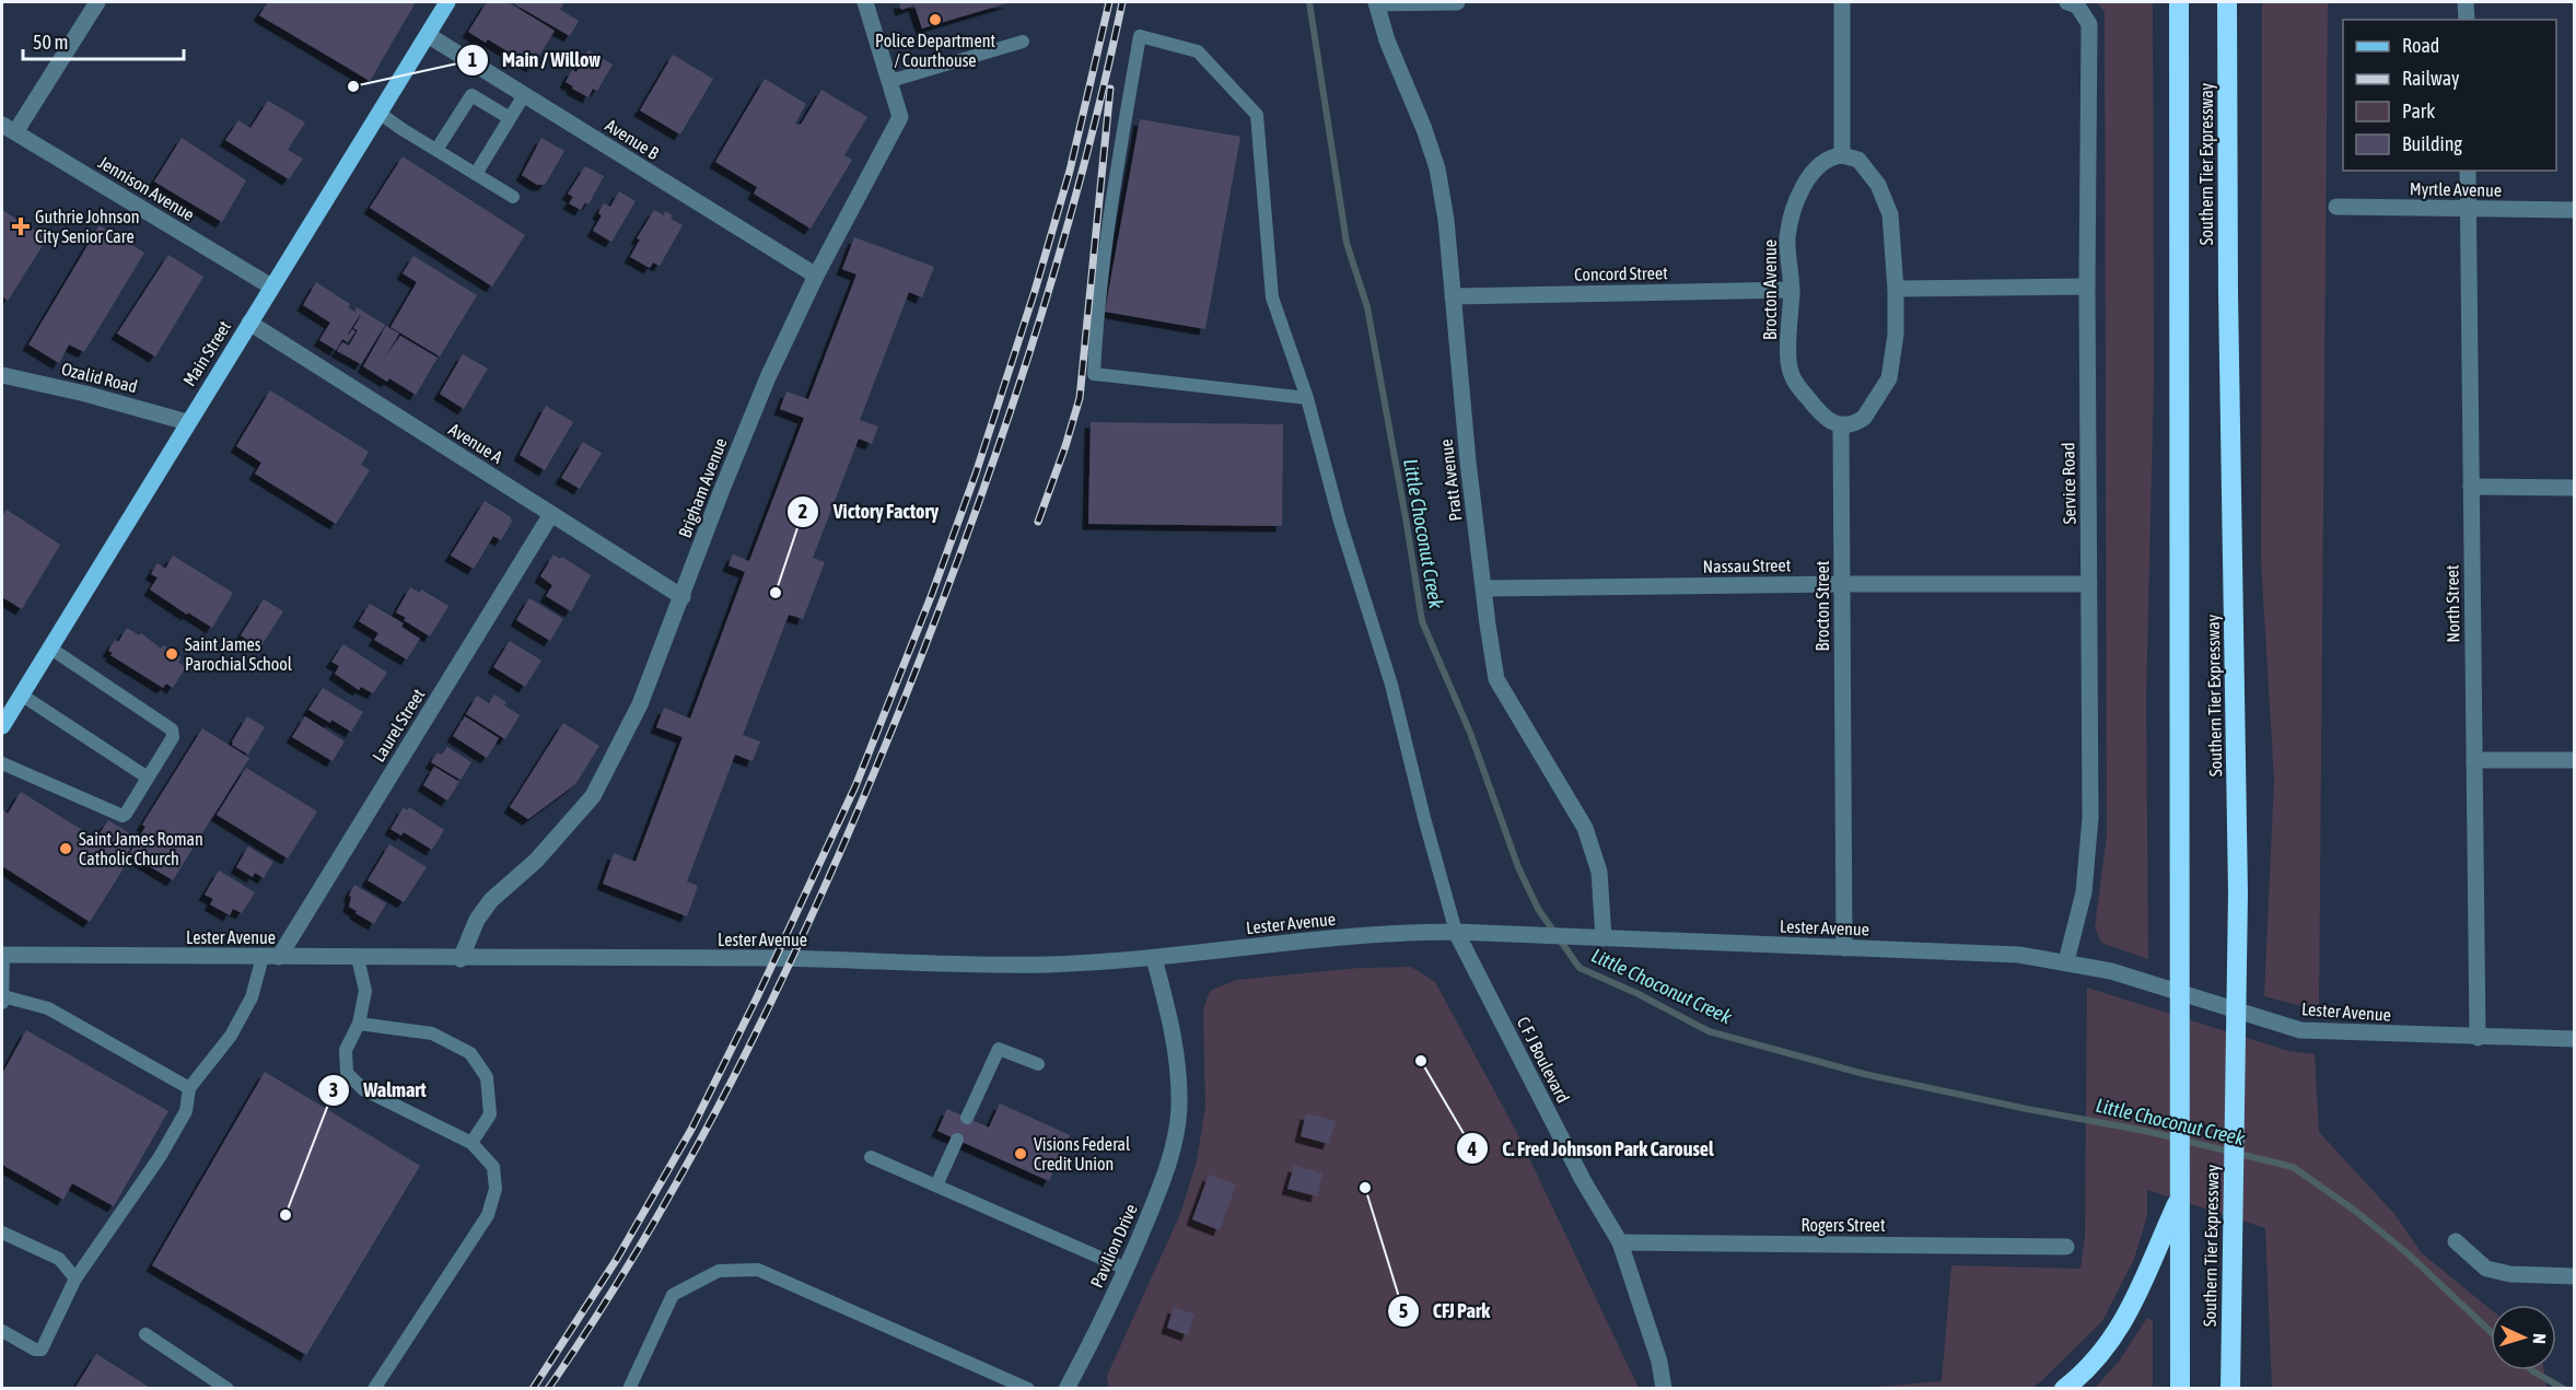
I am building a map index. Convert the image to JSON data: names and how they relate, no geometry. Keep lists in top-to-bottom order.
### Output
{
  "streets": {
    "highway": ["Southern Tier Expressway"],
    "main road": ["Main Street"],
    "street": [
      "Avenue B",
      "Jennison Avenue",
      "Myrtle Avenue",
      "Concord Street",
      "Brocton Avenue",
      "Ozalid Road",
      "Avenue A",
      "Pratt Avenue",
      "Service Road",
      "Brigham Avenue",
      "Nassau Street",
      "North Street",
      "Brocton Street",
      "Laurel Street",
      "Lester Avenue",
      "C F J Boulevard",
      "Rogers Street",
      "Pavilion Drive"
    ]
  },
  "crossings": [
    ["Avenue B", "Main Street"],
    ["Avenue B", "Brigham Avenue"],
    ["Jennison Avenue", "Main Street"],
    ["Myrtle Avenue", "North Street"],
    ["Concord Street", "Brocton Avenue"],
    ["Concord Street", "Pratt Avenue"],
    ["Brocton Avenue", "Brocton Street"],
    ["Main Street", "Ozalid Road"],
    ["Main Street", "Avenue A"],
    ["Avenue A", "Brigham Avenue"],
    ["Avenue A", "Laurel Street"],
    ["Pratt Avenue", "Nassau Street"],
    ["Pratt Avenue", "Lester Avenue"],
    ["Service Road", "Nassau Street"],
    ["Service Road", "Lester Avenue"],
    ["Brigham Avenue", "Lester Avenue"],
    ["Nassau Street", "Brocton Street"],
    ["North Street", "Lester Avenue"],
    ["Brocton Street", "Lester Avenue"],
    ["Laurel Street", "Lester Avenue"],
    ["Lester Avenue", "C F J Boulevard"],
    ["Lester Avenue", "Pavilion Drive"],
    ["C F J Boulevard", "Rogers Street"]
  ],
  "water": ["Little Choconut Creek"],
  "places": {
    "other": [
      "Police Department / Courthouse",
      "Main / Willow",
      "Victory Factory",
      "Saint James Parochial School",
      "Saint James Roman Catholic Church",
      "C. Fred Johnson Park Carousel",
      "Visions Federal Credit Union",
      "CFJ Park",
      "Walmart"
    ],
    "health": ["Guthrie Johnson City Senior Care"]
  },
  "legend": [
    "Road",
    "Railway",
    "Park",
    "Building"
  ],
  "scale_bar": "50 m",
  "north": "right"
}
